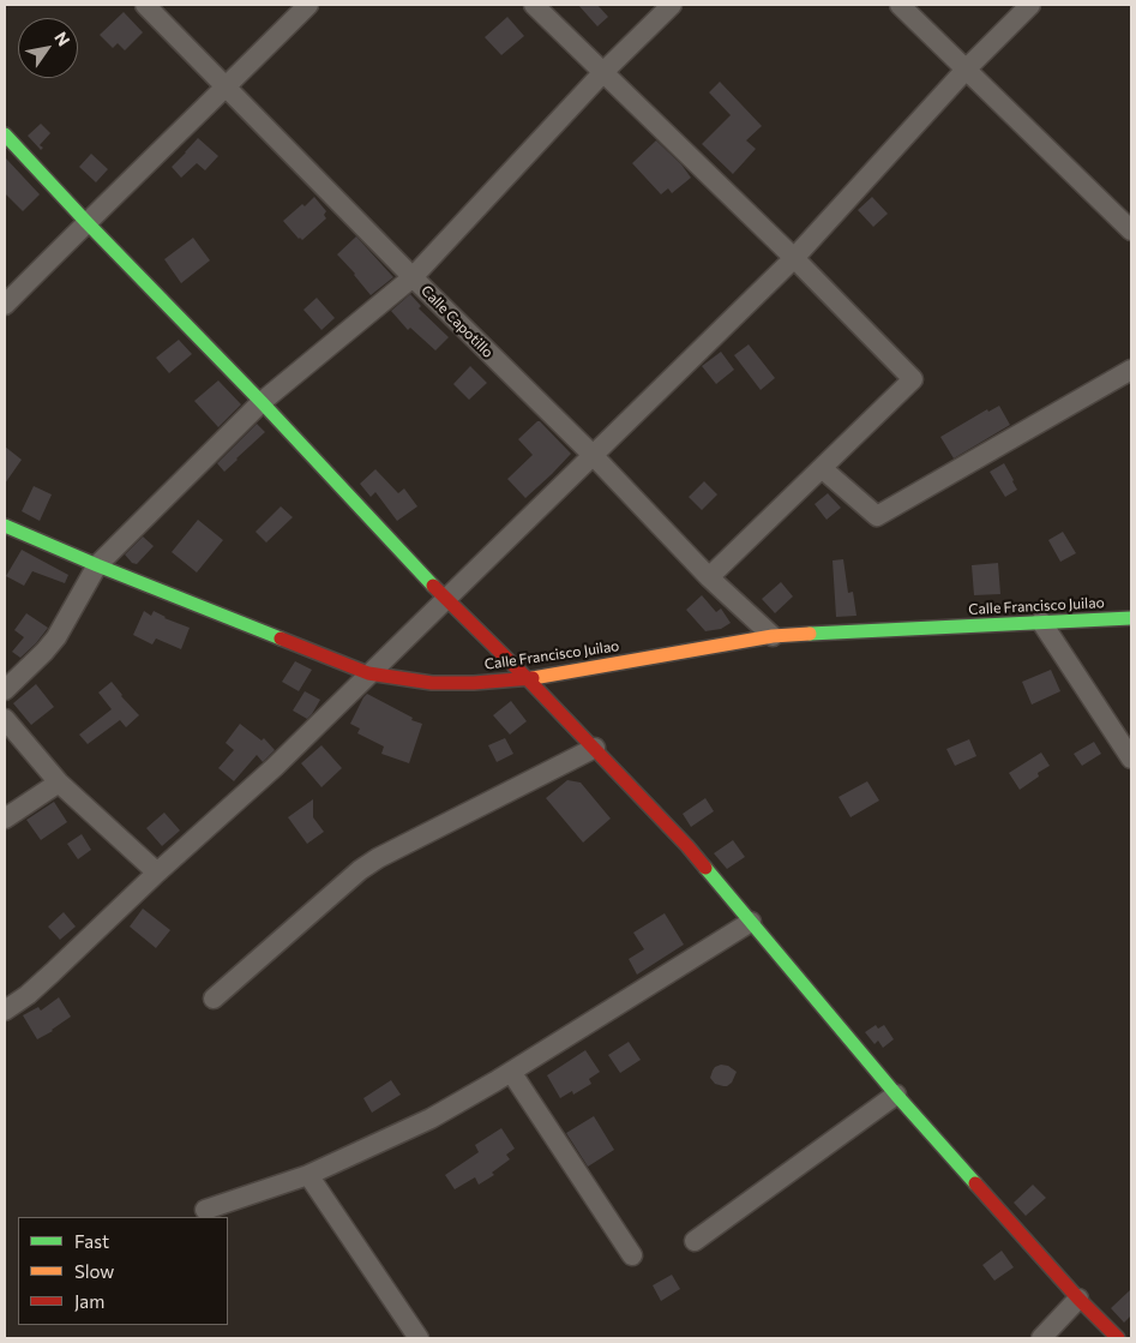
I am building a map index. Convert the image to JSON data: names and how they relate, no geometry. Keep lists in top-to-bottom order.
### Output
{
  "streets": {
    "street": ["Calle Capotillo", "Calle Francisco Juilao"]
  },
  "crossings": [
    ["Calle Capotillo", "Calle Francisco Juilao"]
  ],
  "legend": ["Fast", "Slow", "Jam"],
  "north": "top right"
}
